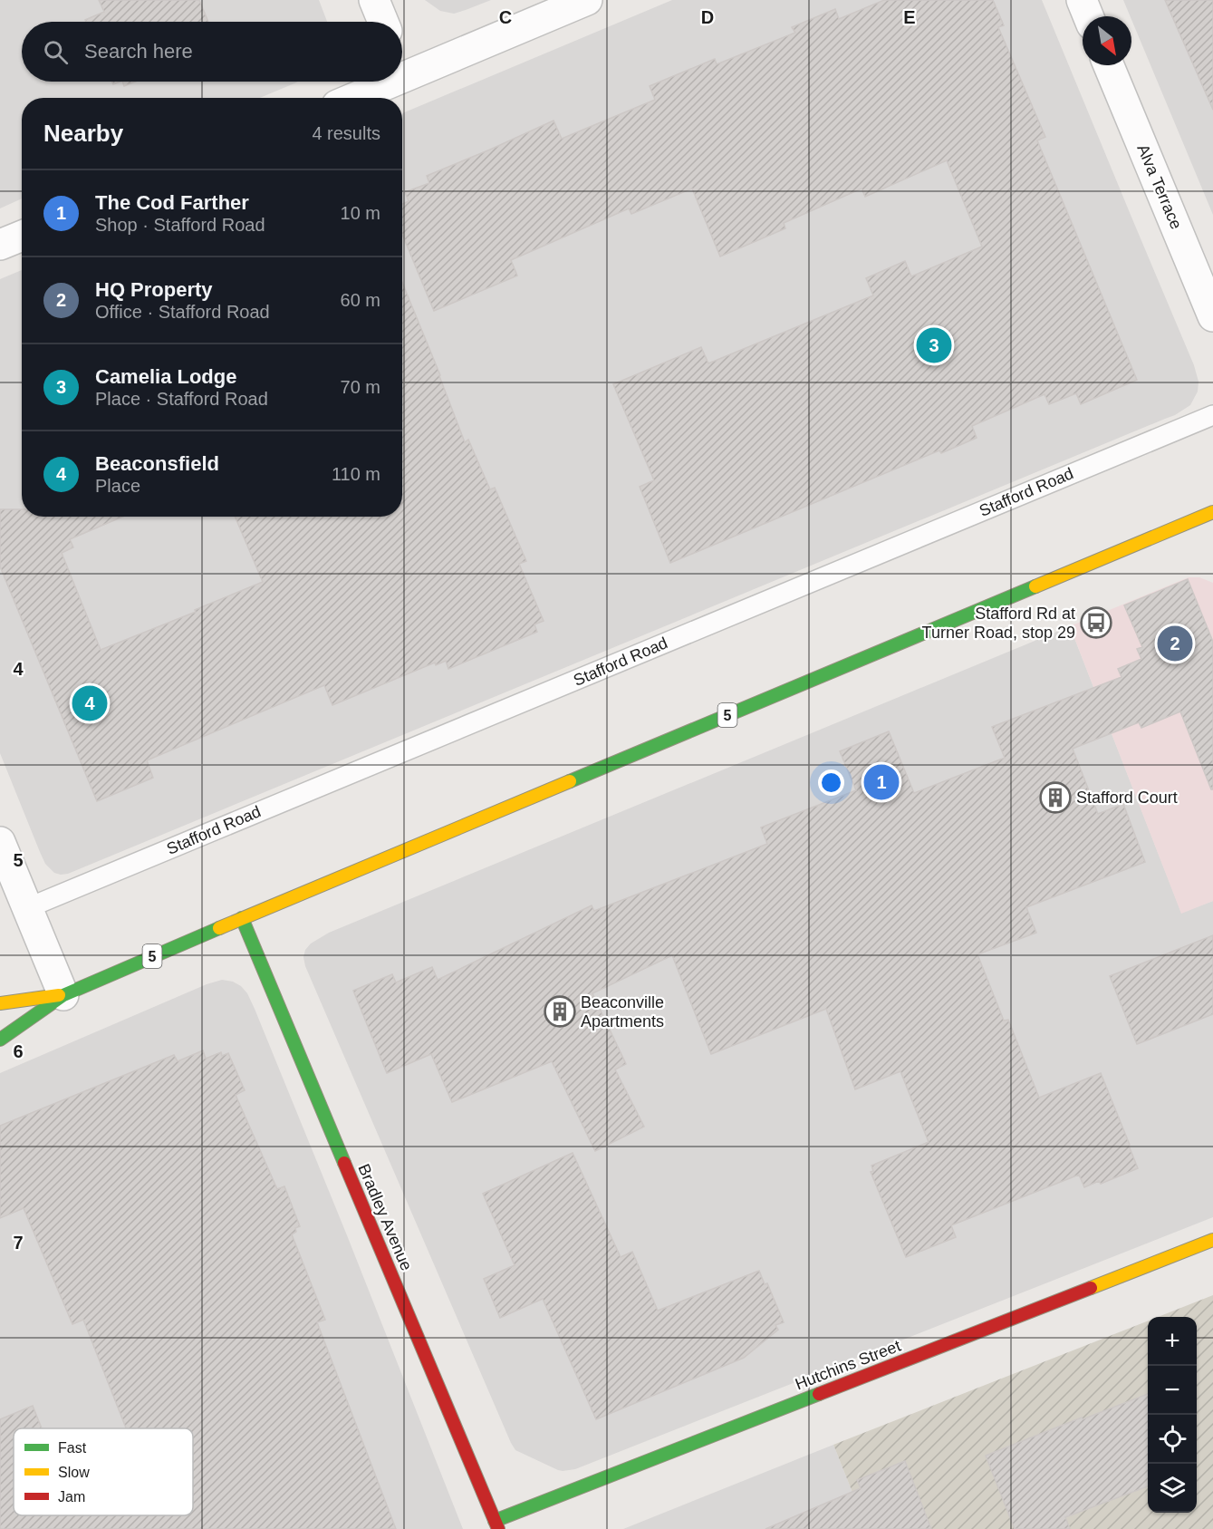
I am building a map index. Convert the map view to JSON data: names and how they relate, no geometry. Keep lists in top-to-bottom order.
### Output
{
  "streets": {
    "main road": ["5", "Bradley Avenue", "Hutchins Street"],
    "street": ["Alva Terrace"],
    "lane": ["Stafford Road"]
  },
  "crossings": [
    ["5", "Bradley Avenue"],
    ["Bradley Avenue", "Hutchins Street"]
  ],
  "places": {
    "bus stop": ["Stafford Rd at Turner Road, stop 29"],
    "building": ["Stafford Court", "Beaconville Apartments"]
  },
  "legend": ["Fast", "Slow", "Jam"],
  "north": "bottom right",
  "page": {
    "search": "Search here",
    "heading": ["Nearby", "4 results"],
    "list": [
      {
        "mark": "1",
        "name": "The Cod Farther",
        "note": "Shop · Stafford Road",
        "value": "10 m"
      },
      {
        "mark": "2",
        "name": "HQ Property",
        "note": "Office · Stafford Road",
        "value": "60 m"
      },
      {
        "mark": "3",
        "name": "Camelia Lodge",
        "note": "Place · Stafford Road",
        "value": "70 m"
      },
      {
        "mark": "4",
        "name": "Beaconsfield",
        "note": "Place",
        "value": "110 m"
      }
    ],
    "pins": [
      "3",
      "2",
      "4",
      "1"
    ],
    "map_buttons": ["+", "−"]
  },
  "grid": {
    "columns": ["C", "D", "E"],
    "rows": [
      "4",
      "5",
      "6",
      "7"
    ]
  }
}
